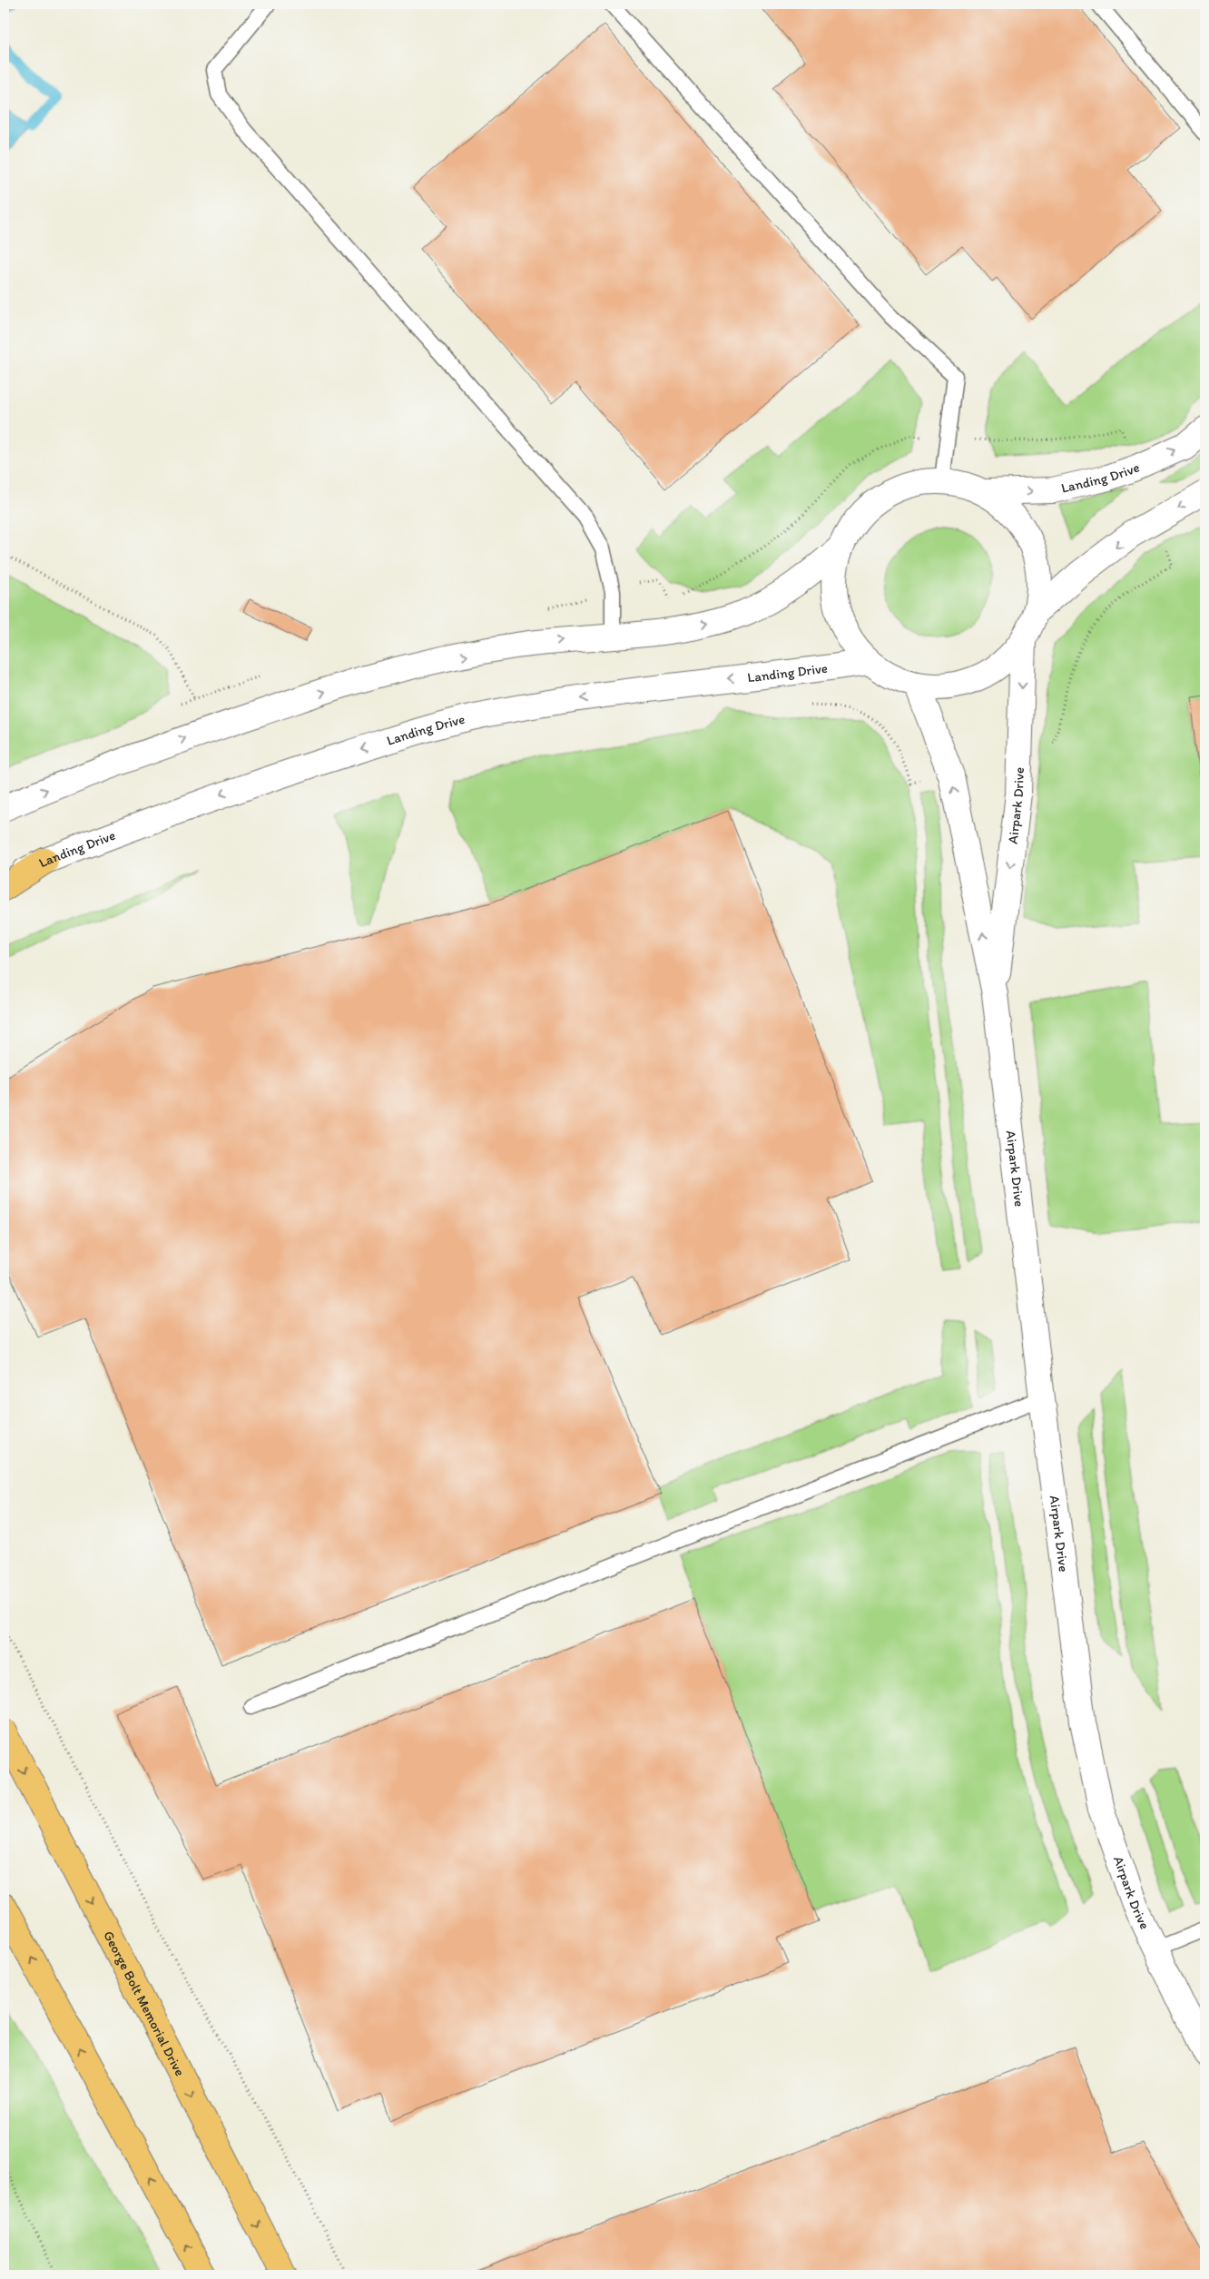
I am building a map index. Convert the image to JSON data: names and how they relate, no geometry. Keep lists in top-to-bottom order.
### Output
{
  "streets": {
    "highway": ["George Bolt Memorial Drive"],
    "street": ["Landing Drive", "Airpark Drive"]
  }
}
